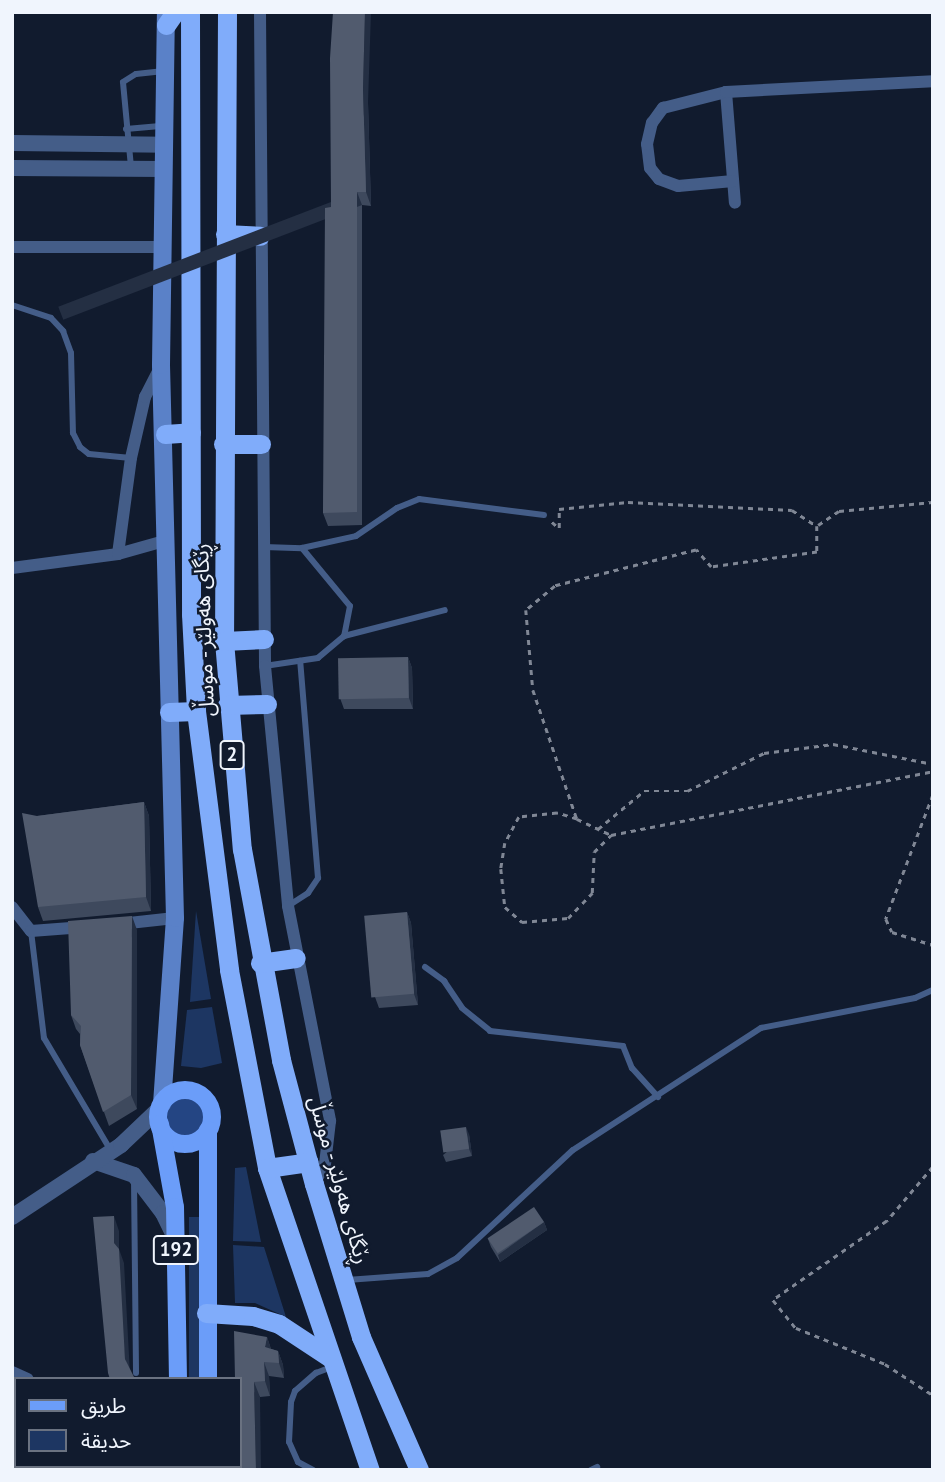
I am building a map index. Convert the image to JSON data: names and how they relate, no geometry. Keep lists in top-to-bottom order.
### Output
{
  "streets": {
    "highway": ["ڕێگای هەولێر - موسڵ", "2"],
    "main road": ["192"]
  },
  "legend": ["طريق", "حديقة"]
}
